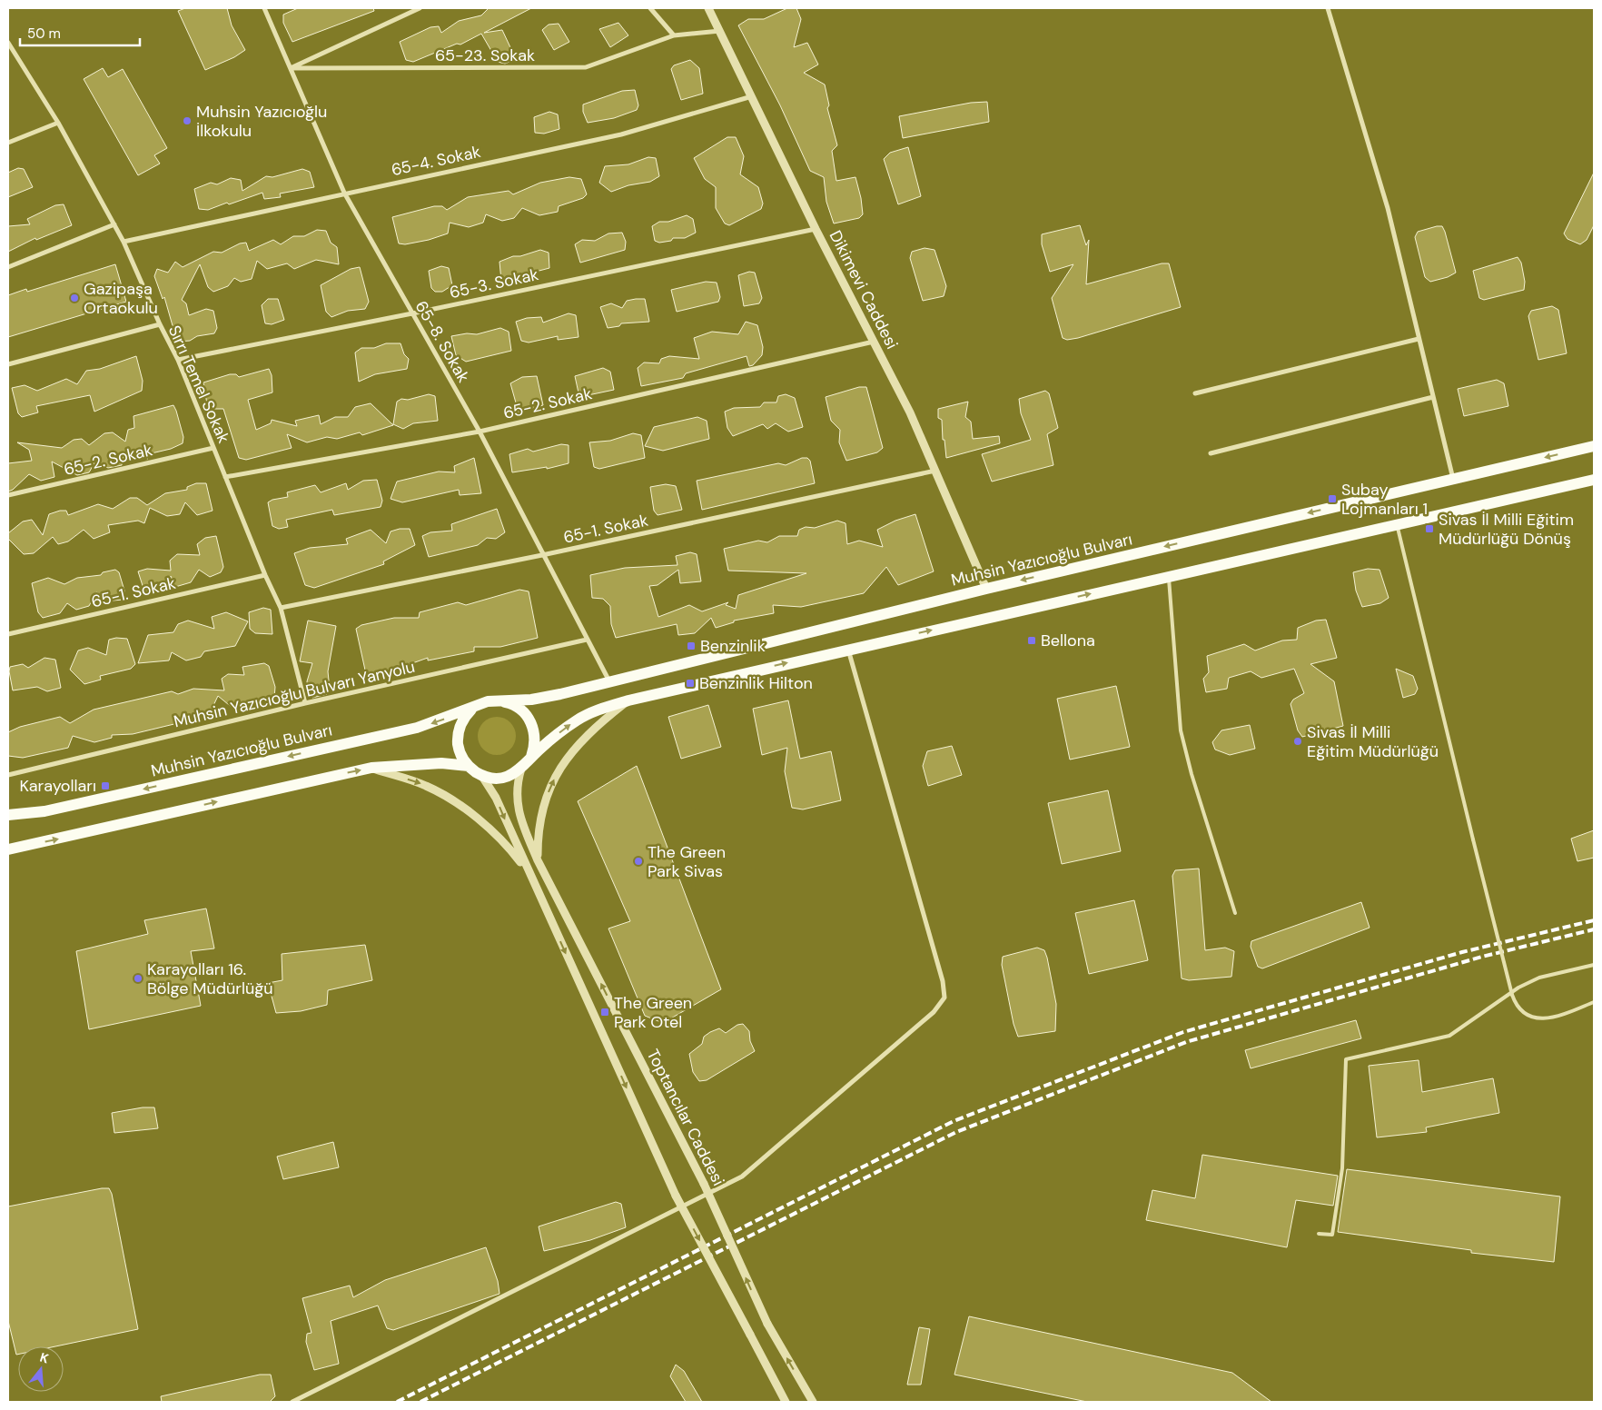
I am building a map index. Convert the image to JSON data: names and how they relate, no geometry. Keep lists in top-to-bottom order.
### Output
{
  "streets": {
    "main road": ["Muhsin Yazıcıoğlu Bulvarı"],
    "street": [
      "65-23. Sokak",
      "65-4. Sokak",
      "65-3. Sokak",
      "Dikimevi Caddesi",
      "65-8. Sokak",
      "Sırrı Temel Sokak",
      "65-2. Sokak",
      "65-1. Sokak",
      "Muhsin Yazıcıoğlu Bulvarı Yanyolu",
      "Toptancılar Caddesi"
    ]
  },
  "crossings": [
    ["65-23. Sokak", "Dikimevi Caddesi"],
    ["65-23. Sokak", "65-8. Sokak"],
    ["65-4. Sokak", "Dikimevi Caddesi"],
    ["65-4. Sokak", "65-8. Sokak"],
    ["65-4. Sokak", "Sırrı Temel Sokak"],
    ["65-3. Sokak", "Dikimevi Caddesi"],
    ["65-3. Sokak", "65-8. Sokak"],
    ["65-3. Sokak", "Sırrı Temel Sokak"],
    ["Dikimevi Caddesi", "65-2. Sokak"],
    ["Dikimevi Caddesi", "65-1. Sokak"],
    ["Dikimevi Caddesi", "Muhsin Yazıcıoğlu Bulvarı"],
    ["65-8. Sokak", "65-2. Sokak"],
    ["65-8. Sokak", "65-1. Sokak"],
    ["65-8. Sokak", "Muhsin Yazıcıoğlu Bulvarı"],
    ["65-8. Sokak", "Muhsin Yazıcıoğlu Bulvarı Yanyolu"],
    ["Sırrı Temel Sokak", "65-2. Sokak"],
    ["Sırrı Temel Sokak", "65-1. Sokak"],
    ["Sırrı Temel Sokak", "Muhsin Yazıcıoğlu Bulvarı Yanyolu"],
    ["Muhsin Yazıcıoğlu Bulvarı", "Toptancılar Caddesi"]
  ],
  "places": {
    "other": [
      "Muhsin Yazıcıoğlu İlkokulu",
      "Gazipaşa Ortaokulu",
      "Sivas İl Milli Eğitim Müdürlüğü",
      "The Green Park Sivas",
      "Karayolları 16. Bölge Müdürlüğü"
    ],
    "transit": [
      "Subay Lojmanları 1",
      "Sivas İl Milli Eğitim Müdürlüğü Dönüş",
      "Bellona",
      "Benzinlik",
      "Benzinlik Hilton",
      "Karayolları",
      "The Green Park Otel"
    ]
  },
  "scale_bar": "50 m",
  "north": "top"
}
